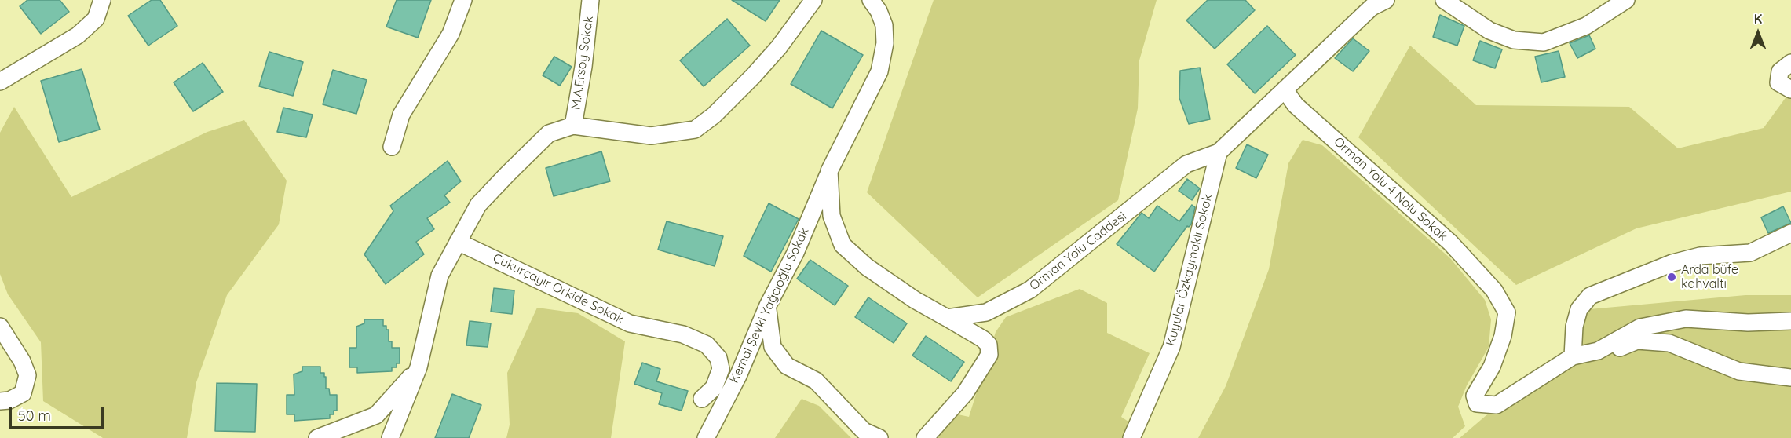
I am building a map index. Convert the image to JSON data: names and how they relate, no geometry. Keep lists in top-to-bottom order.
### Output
{
  "streets": {
    "street": [
      "M.A.Ersoy Sokak",
      "Orman Yolu 4 Nolu Sokak",
      "Orman Yolu Caddesi",
      "Kuyular Özkaymaklı Sokak",
      "Çukurçayır Orkide Sokak",
      "Kemal Şevki Yağcıoğlu Sokak"
    ]
  },
  "crossings": [
    ["Orman Yolu Caddesi", "Kuyular Özkaymaklı Sokak"]
  ],
  "places": ["Arda büfe kahvaltı"],
  "scale_bar": "50 m",
  "north": "top"
}
